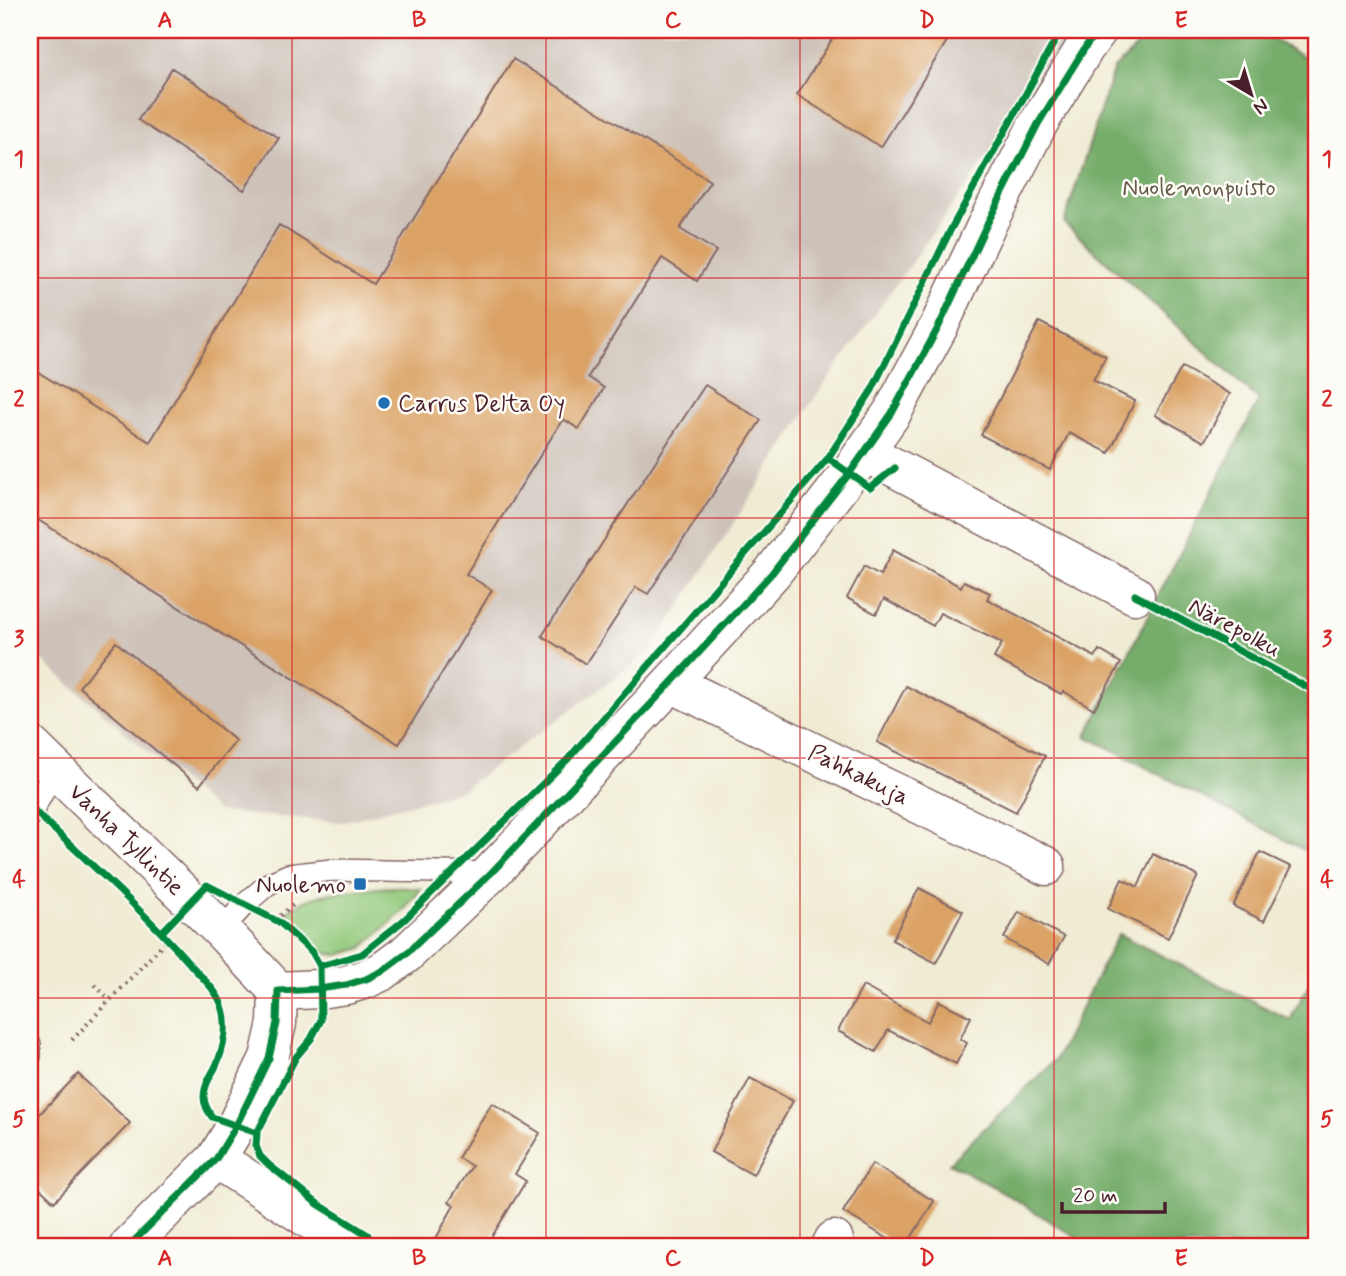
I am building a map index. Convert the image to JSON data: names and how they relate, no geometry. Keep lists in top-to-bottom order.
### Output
{
  "streets": {
    "street": ["Pahkakuja", "Vanha Tyllintie"],
    "cycle path": ["Närepolku"]
  },
  "parks": ["Nuolemonpuisto"],
  "places": {
    "other": ["Carrus Delta Oy"],
    "transit": ["Nuolemo"]
  },
  "scale_bar": "20 m",
  "north": "bottom right",
  "grid": {
    "columns": [
      "A",
      "B",
      "C",
      "D",
      "E"
    ],
    "rows": [
      "1",
      "2",
      "3",
      "4",
      "5"
    ]
  }
}
